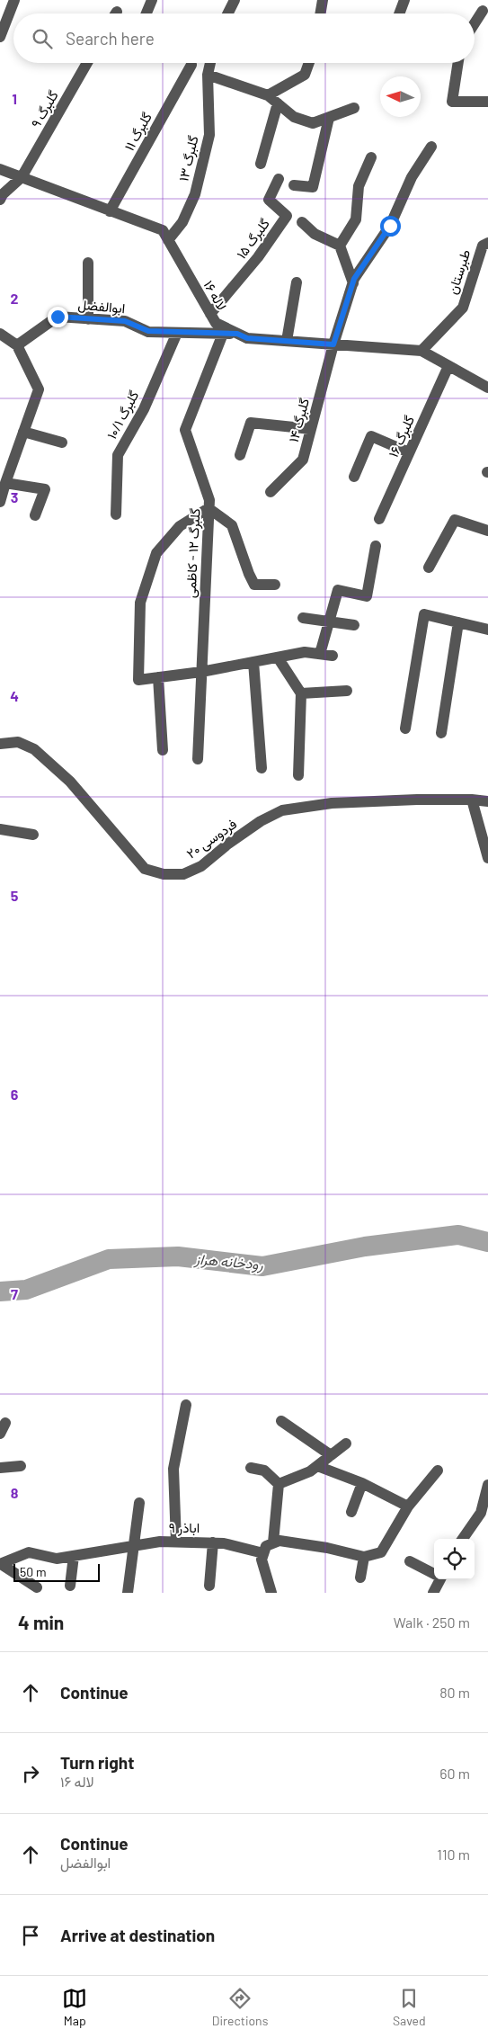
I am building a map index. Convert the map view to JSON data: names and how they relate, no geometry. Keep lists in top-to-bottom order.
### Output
{
  "streets": {
    "street": [
      "گلبرگ ۹",
      "گلبرگ ۱۱",
      "گلبرگ ۱۳",
      "گلبرگ ۱۵",
      "طبرستان",
      "لاله ۱۶",
      "ابوالفضل",
      "گلبرگ ۱۰/۱",
      "گلبرگ ۱۴",
      "گلبرگ ۱۶",
      "گلبرگ ۱۲ - کاظمی",
      "فردوسی ۲۰",
      "اباذر ۹"
    ]
  },
  "crossings": [
    ["گلبرگ ۹", "لاله ۱۶"],
    ["گلبرگ ۱۱", "لاله ۱۶"],
    ["گلبرگ ۱۳", "لاله ۱۶"],
    ["گلبرگ ۱۵", "لاله ۱۶"],
    ["طبرستان", "لاله ۱۶"],
    ["لاله ۱۶", "ابوالفضل"],
    ["لاله ۱۶", "گلبرگ ۱۴"],
    ["لاله ۱۶", "گلبرگ ۱۶"],
    ["ابوالفضل", "گلبرگ ۱۰/۱"],
    ["ابوالفضل", "گلبرگ ۱۲ - کاظمی"]
  ],
  "water": ["رودخانه هراز"],
  "scale_bar": "50 m",
  "north": "left",
  "page": {
    "search": "Search here",
    "scale": "50 m",
    "heading": ["4 min", "Walk · 250 m"],
    "list": [
      ["Continue", "80 m"],
      ["Turn right", "لاله ۱۶", "60 m"],
      ["Continue", "ابوالفضل", "110 m"],
      "Arrive at destination"
    ],
    "nav": ["Map", "Directions", "Saved"]
  },
  "grid": {
    "rows": [
      "1",
      "2",
      "3",
      "4",
      "5",
      "6",
      "7",
      "8"
    ]
  }
}
